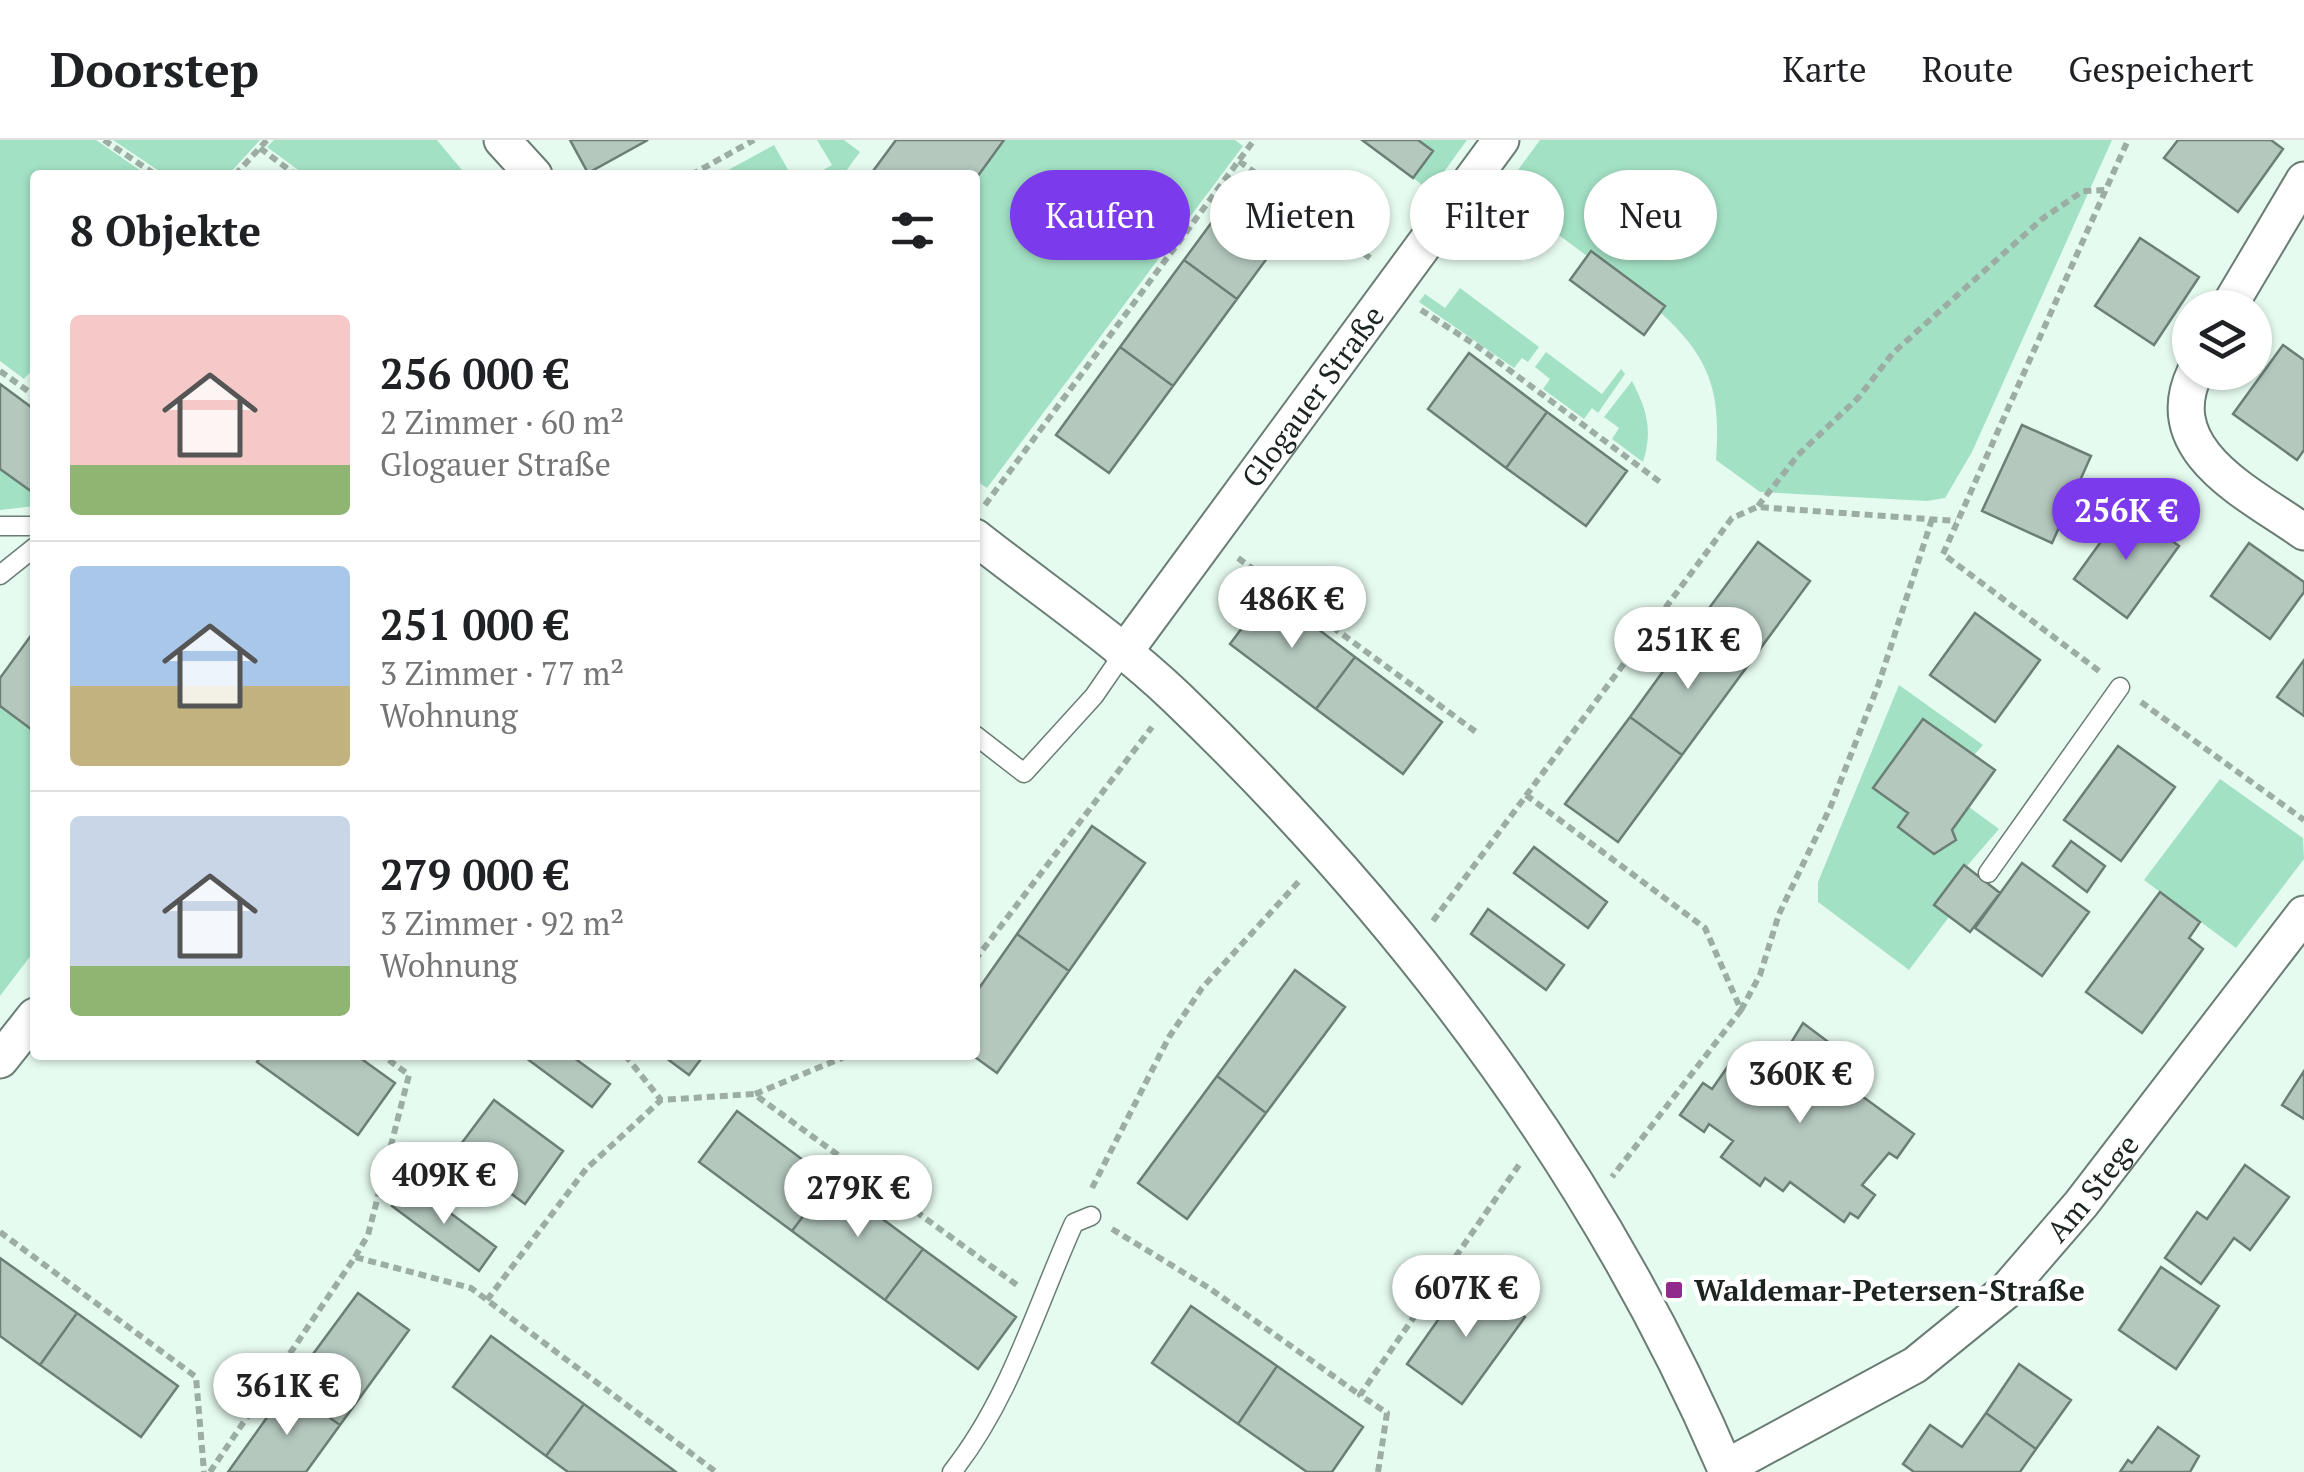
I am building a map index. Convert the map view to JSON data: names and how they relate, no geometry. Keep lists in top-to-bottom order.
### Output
{
  "streets": {
    "street": ["Glogauer Straße", "Am Stege"]
  },
  "places": {
    "transit": ["Waldemar-Petersen-Straße"]
  },
  "page": {
    "header": "Doorstep",
    "nav": ["Karte", "Route", "Gespeichert"],
    "chip": [
      "Kaufen",
      "Mieten",
      "Filter",
      "Neu"
    ],
    "heading": "8 Objekte",
    "list": [
      {
        "name": "256 000 €",
        "note": "2 Zimmer · 60 m² · Glogauer Straße"
      },
      {
        "name": "251 000 €",
        "note": "3 Zimmer · 77 m² · Wohnung"
      },
      {
        "name": "279 000 €",
        "note": "3 Zimmer · 92 m² · Wohnung"
      }
    ],
    "price": [
      "256K €",
      "486K €",
      "251K €",
      "360K €",
      "409K €",
      "279K €",
      "607K €",
      "361K €"
    ]
  }
}
